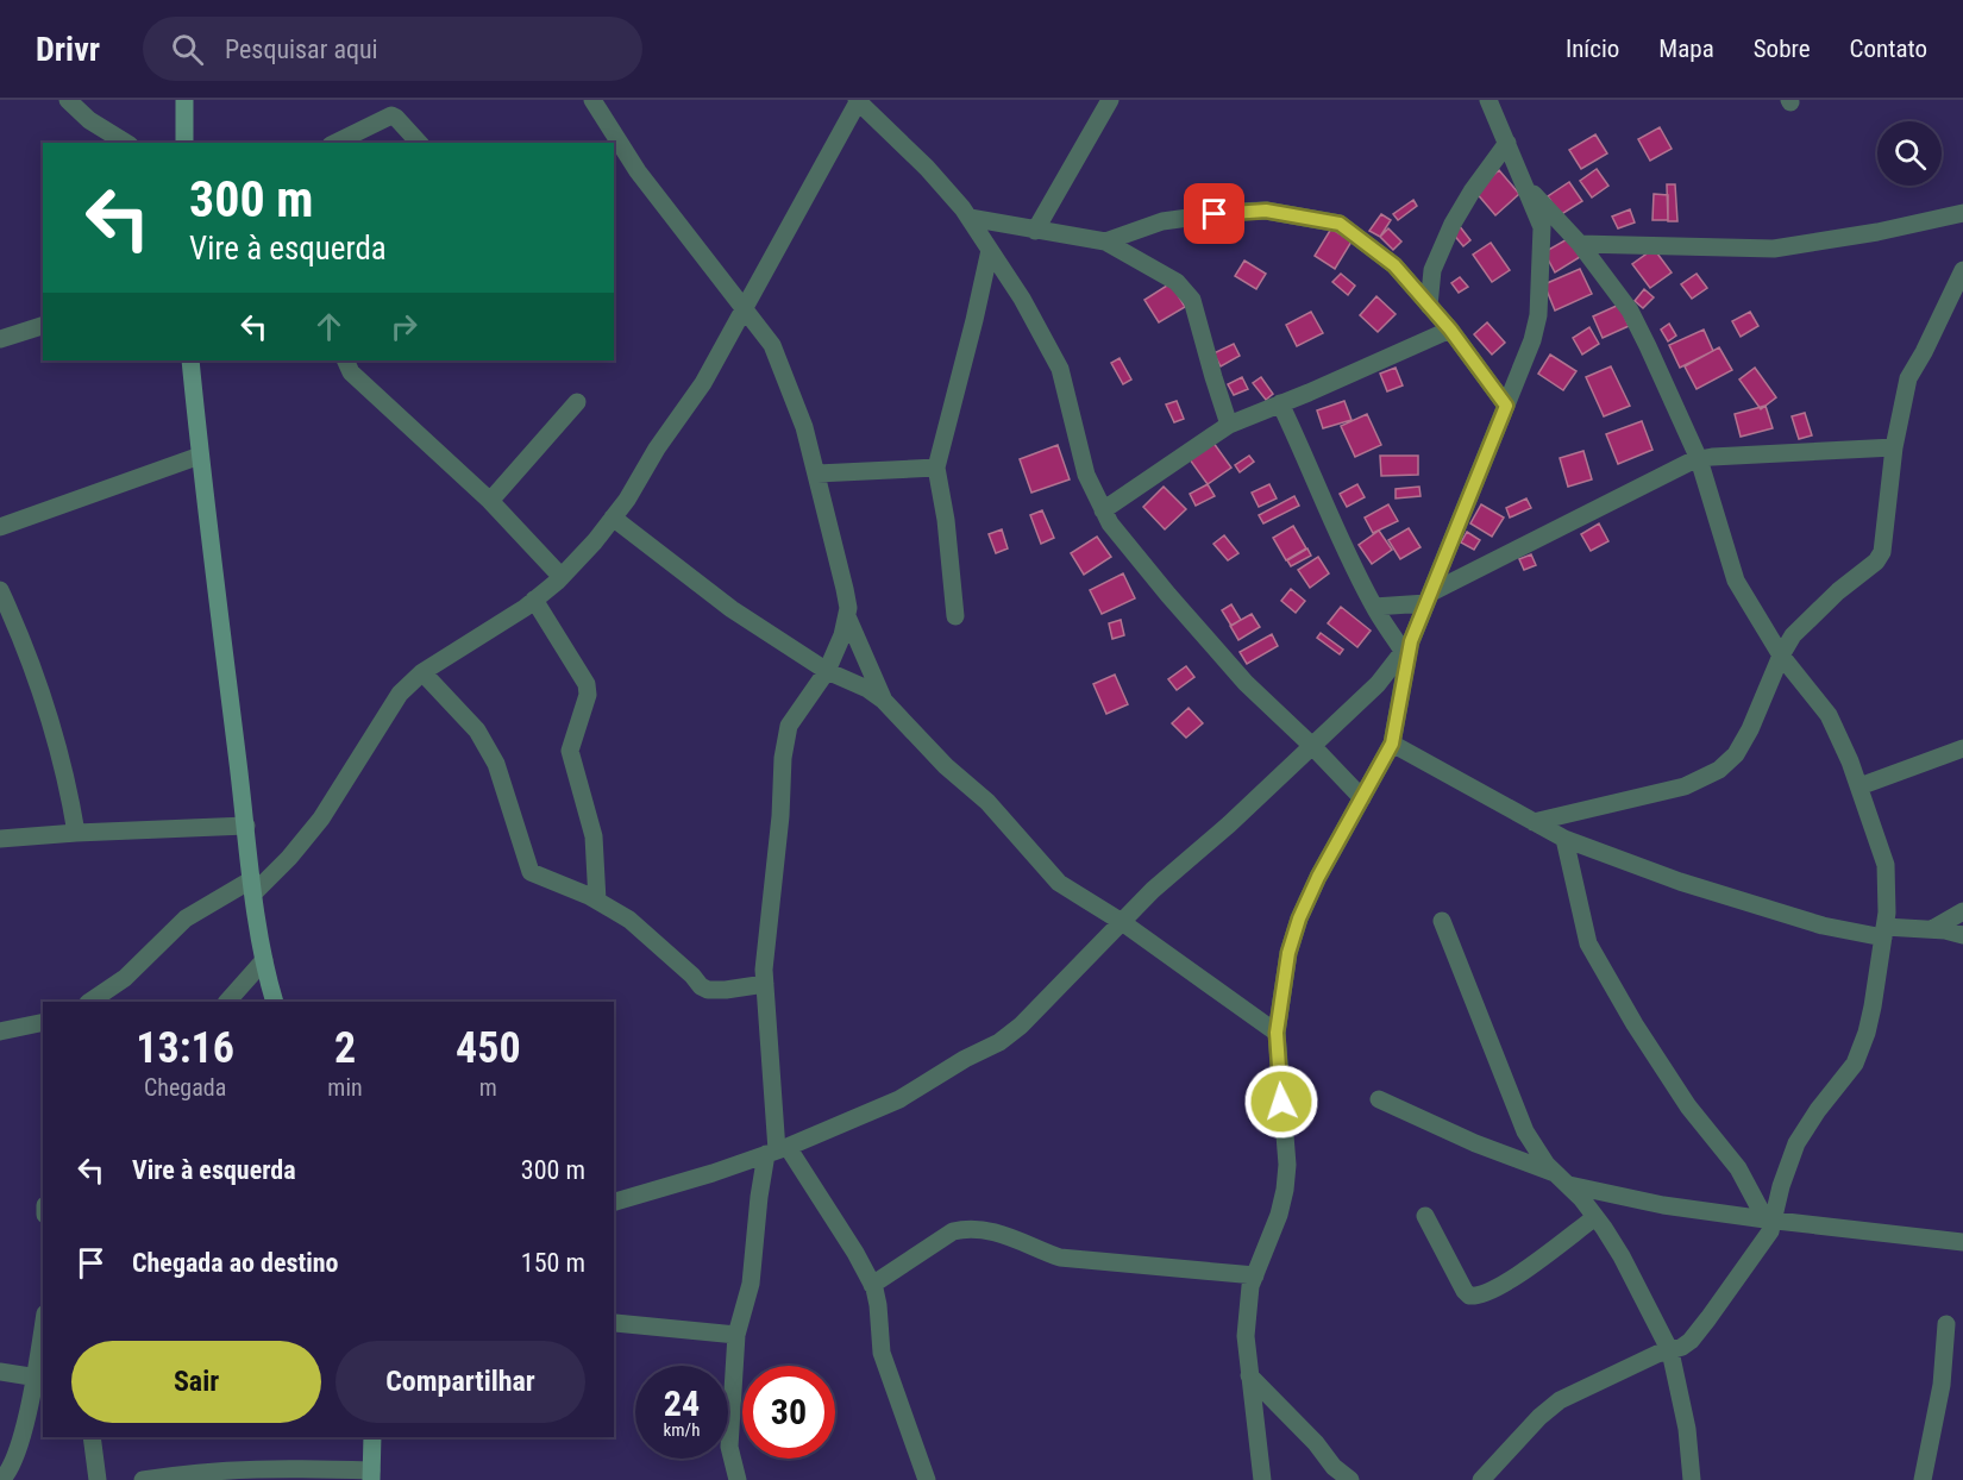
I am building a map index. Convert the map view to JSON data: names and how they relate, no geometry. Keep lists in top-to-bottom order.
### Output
{
  "page": {
    "header": "Drivr",
    "search": "Pesquisar aqui",
    "nav": [
      "Início",
      "Mapa",
      "Sobre",
      "Contato"
    ],
    "turn": ["300 m", "Vire à esquerda"],
    "eta": [
      "13:16",
      "Chegada",
      "2",
      "min",
      "450",
      "m"
    ],
    "list": [
      {
        "name": "Vire à esquerda",
        "value": "300 m"
      },
      {
        "name": "Chegada ao destino",
        "value": "150 m"
      }
    ],
    "buttons": ["Sair", "Compartilhar"],
    "speed": "24 km/h",
    "limit": "30"
  }
}
